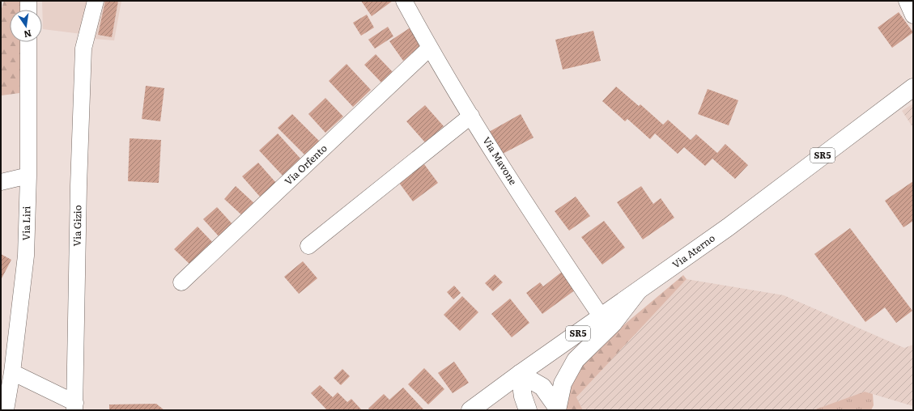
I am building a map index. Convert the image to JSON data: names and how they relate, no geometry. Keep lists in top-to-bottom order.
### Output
{
  "streets": {
    "main road": ["SR5", "Via Aterno"],
    "street": [
      "Via Mavone",
      "Via Orfento",
      "Via Liri",
      "Via Gizio"
    ]
  },
  "crossings": [
    ["Via Mavone", "Via Orfento"],
    ["Via Mavone", "Via Aterno"],
    ["Via Liri", "Via Gizio"]
  ],
  "north": "bottom"
}
